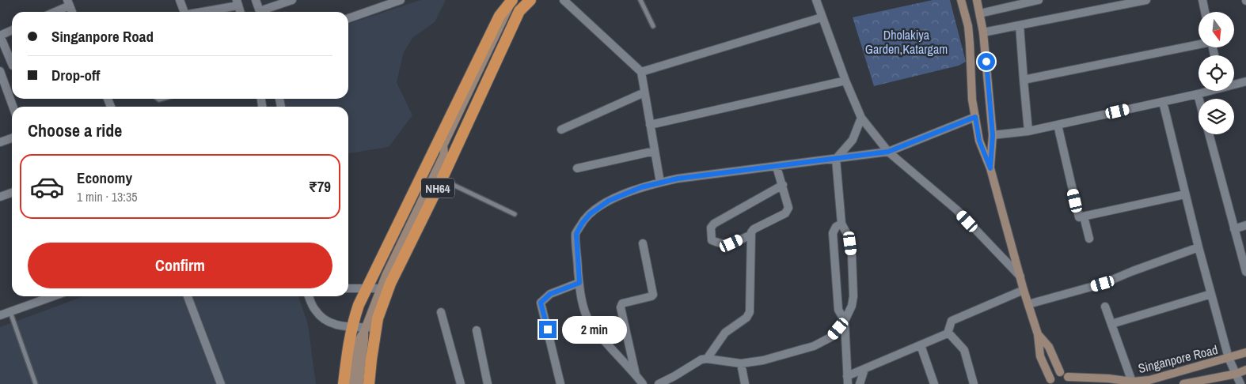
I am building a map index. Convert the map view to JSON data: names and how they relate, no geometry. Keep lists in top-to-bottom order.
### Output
{
  "streets": {
    "highway": ["NH64"],
    "main road": ["Singanpore Road"]
  },
  "parks": ["Dholakiya Garden,Katargam"],
  "north": "bottom",
  "page": {
    "banner": ["Singanpore Road", "Drop-off"],
    "heading": "Choose a ride",
    "list": [
      {
        "name": "Economy",
        "note": "1 min · 13:35",
        "value": "₹79"
      }
    ],
    "buttons": "Confirm",
    "bubble": "2 min"
  }
}
